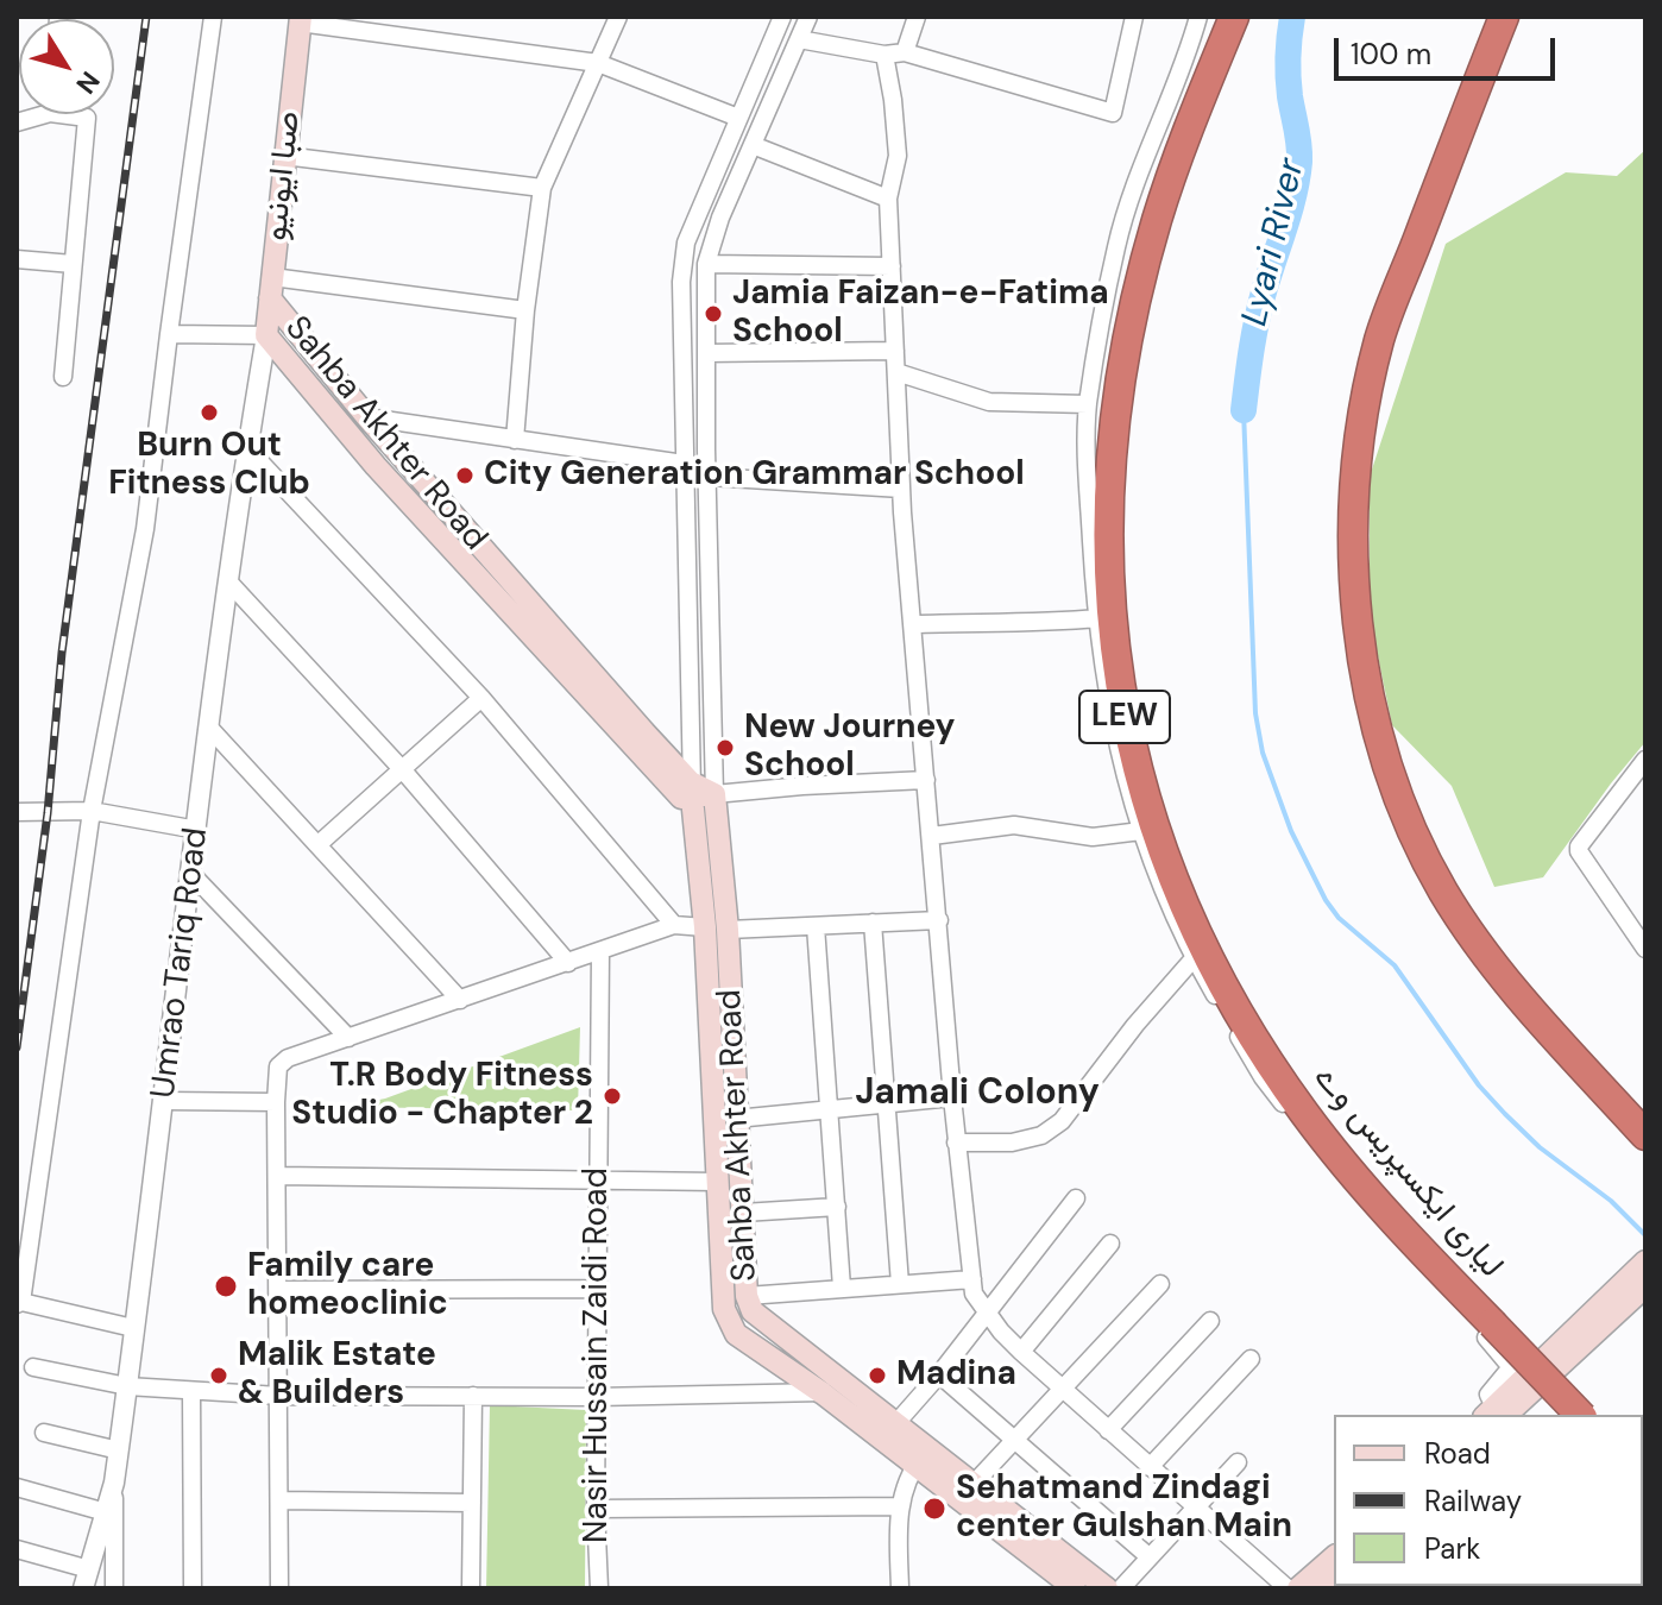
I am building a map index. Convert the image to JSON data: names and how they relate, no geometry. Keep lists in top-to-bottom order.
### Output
{
  "streets": {
    "highway": ["LEW", "لیاری ایکسپریس وے"],
    "main road": ["صبا ایونیو", "Sahba Akhter Road"],
    "street": ["Umrao Tariq Road", "Nasir Hussain Zaidi Road"]
  },
  "crossings": [
    ["صبا ایونیو", "Sahba Akhter Road"],
    ["صبا ایونیو", "Umrao Tariq Road"],
    ["Sahba Akhter Road", "Umrao Tariq Road"]
  ],
  "districts": ["Jamali Colony"],
  "water": ["Lyari River"],
  "places": [
    "Jamia Faizan-e-Fatima School",
    "Burn Out Fitness Club",
    "City Generation Grammar School",
    "New Journey School",
    "T.R Body Fitness Studio - Chapter 2",
    "Family care homeoclinic",
    "Malik Estate & Builders",
    "Madina",
    "Sehatmand Zindagi center Gulshan Main"
  ],
  "legend": ["Road", "Railway", "Park"],
  "scale_bar": "100 m",
  "north": "bottom right"
}
